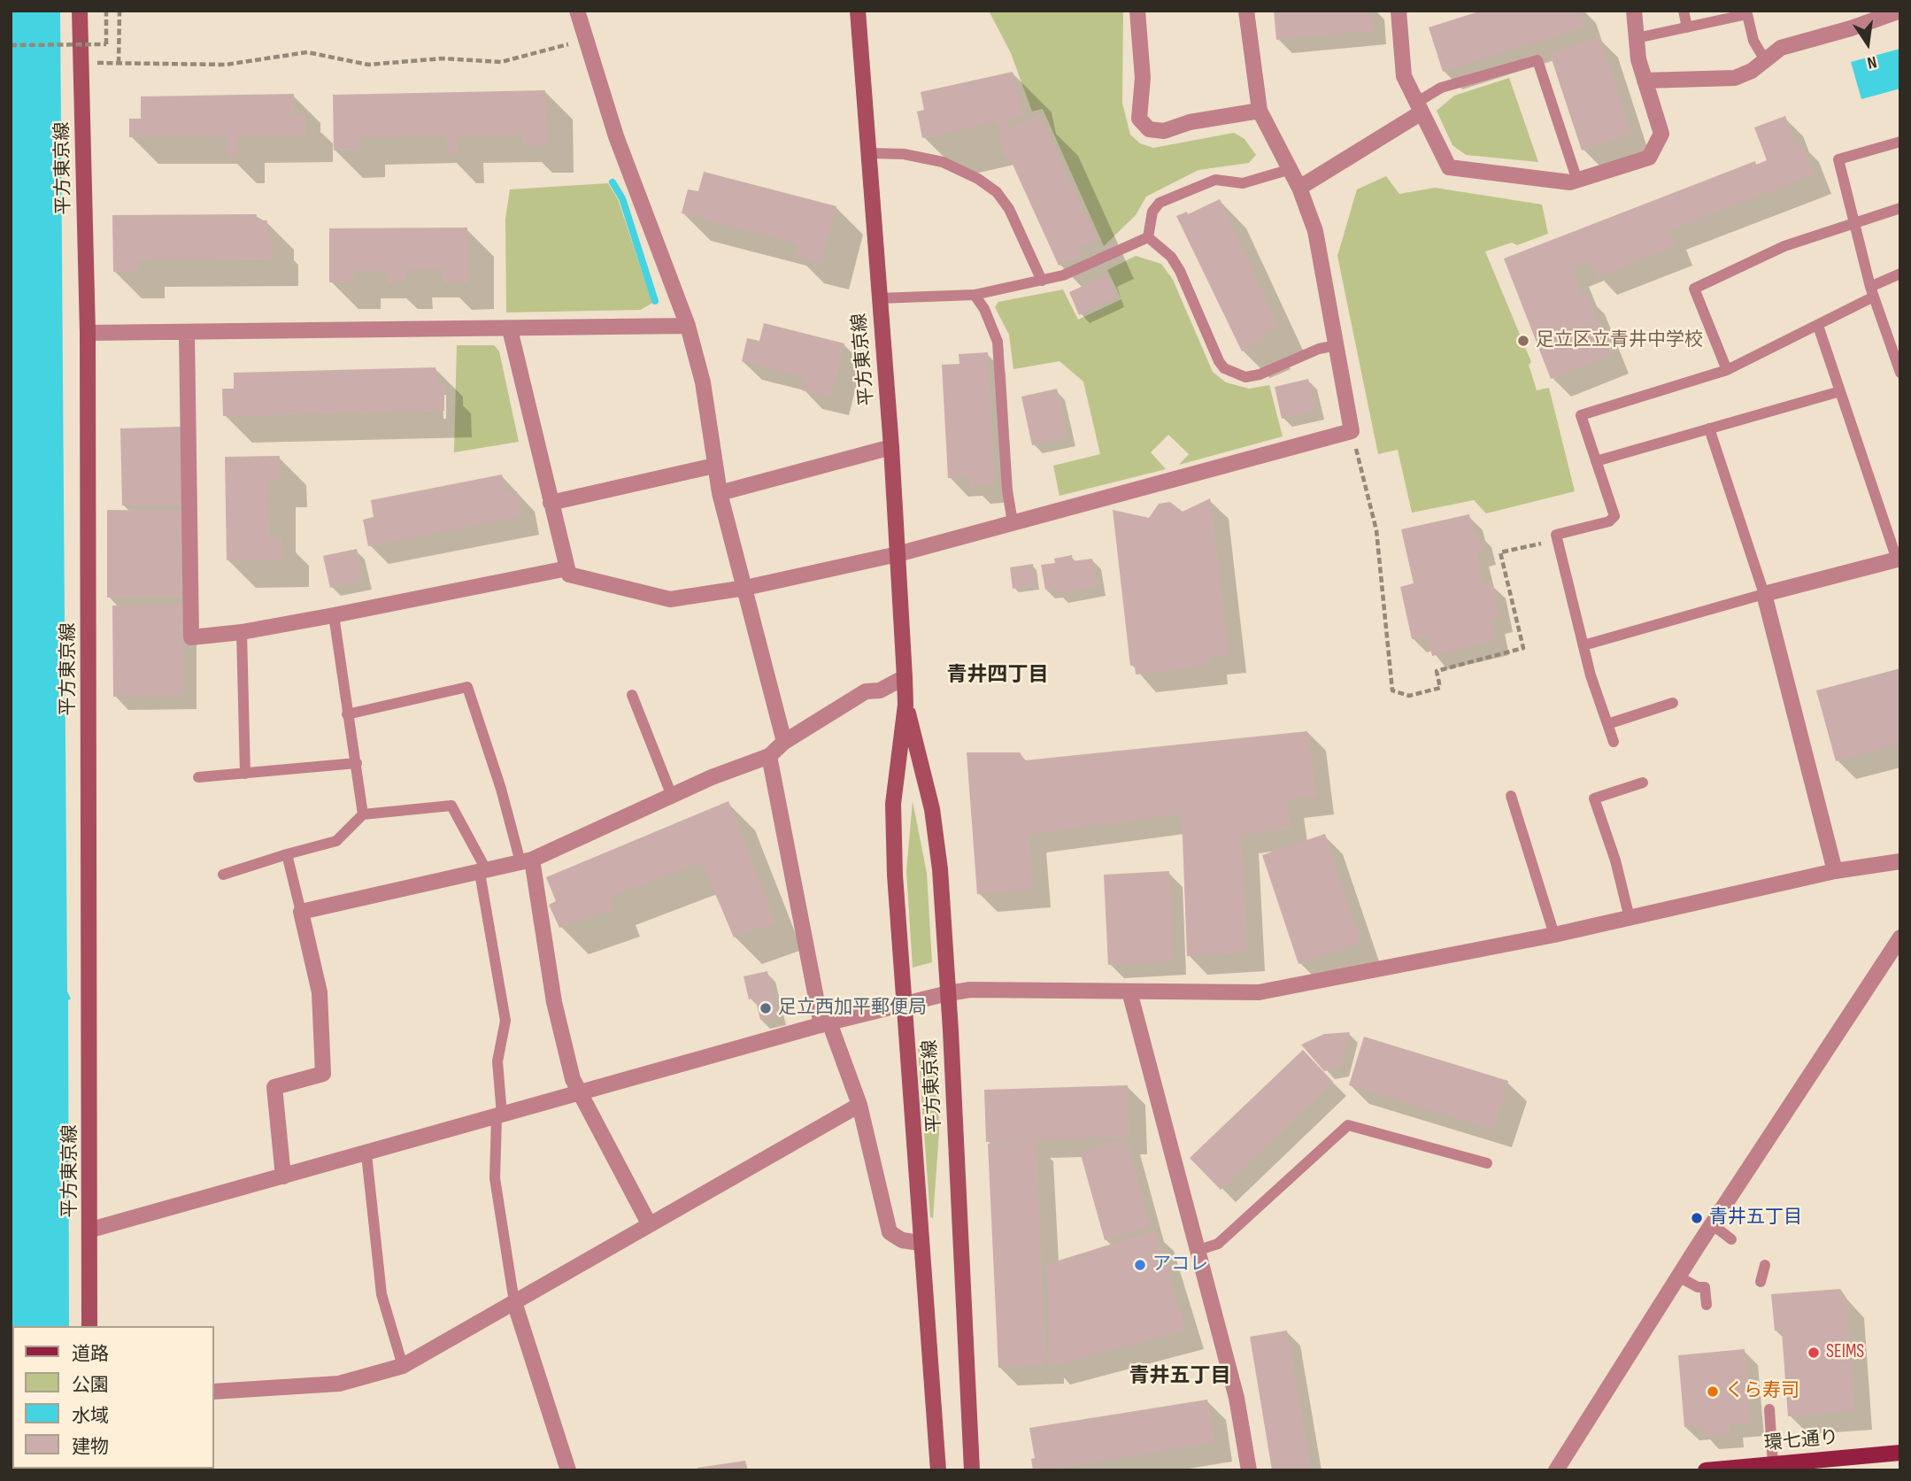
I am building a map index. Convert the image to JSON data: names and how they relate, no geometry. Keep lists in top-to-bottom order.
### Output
{
  "streets": {
    "main road": ["平方東京線", "環七通り"]
  },
  "districts": ["青井四丁目", "青井五丁目"],
  "places": [
    "足立区立青井中学校",
    "足立西加平郵便局",
    "青井五丁目",
    "アコレ",
    "SEIMS",
    "くら寿司"
  ],
  "legend": [
    "道路",
    "公園",
    "水域",
    "建物"
  ],
  "north": "bottom"
}
